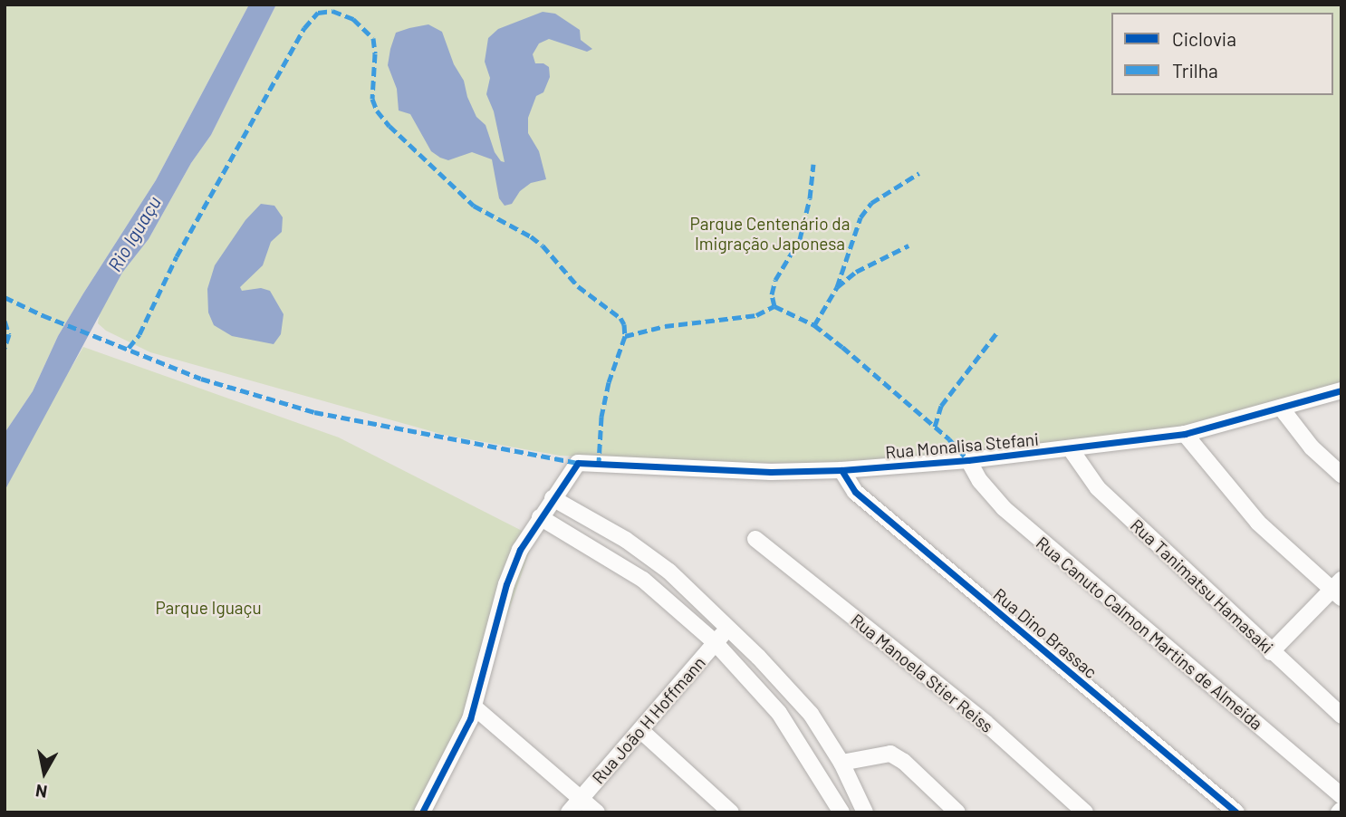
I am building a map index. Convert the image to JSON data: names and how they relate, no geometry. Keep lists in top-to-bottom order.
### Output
{
  "streets": {
    "street": [
      "Rua Monalisa Stefani",
      "Rua Tanimatsu Hamasaki",
      "Rua Dino Brassac",
      "Rua Canuto Calmon Martins de Almeida",
      "Rua Manoela Stier Reiss",
      "Rua João H Hoffmann"
    ]
  },
  "crossings": [
    ["Rua Monalisa Stefani", "Rua Tanimatsu Hamasaki"],
    ["Rua Monalisa Stefani", "Rua Dino Brassac"],
    ["Rua Monalisa Stefani", "Rua Canuto Calmon Martins de Almeida"]
  ],
  "water": ["Rio Iguaçu"],
  "parks": ["Parque Centenário da Imigração Japonesa", "Parque Iguaçu"],
  "legend": ["Ciclovia", "Trilha"],
  "north": "bottom"
}
